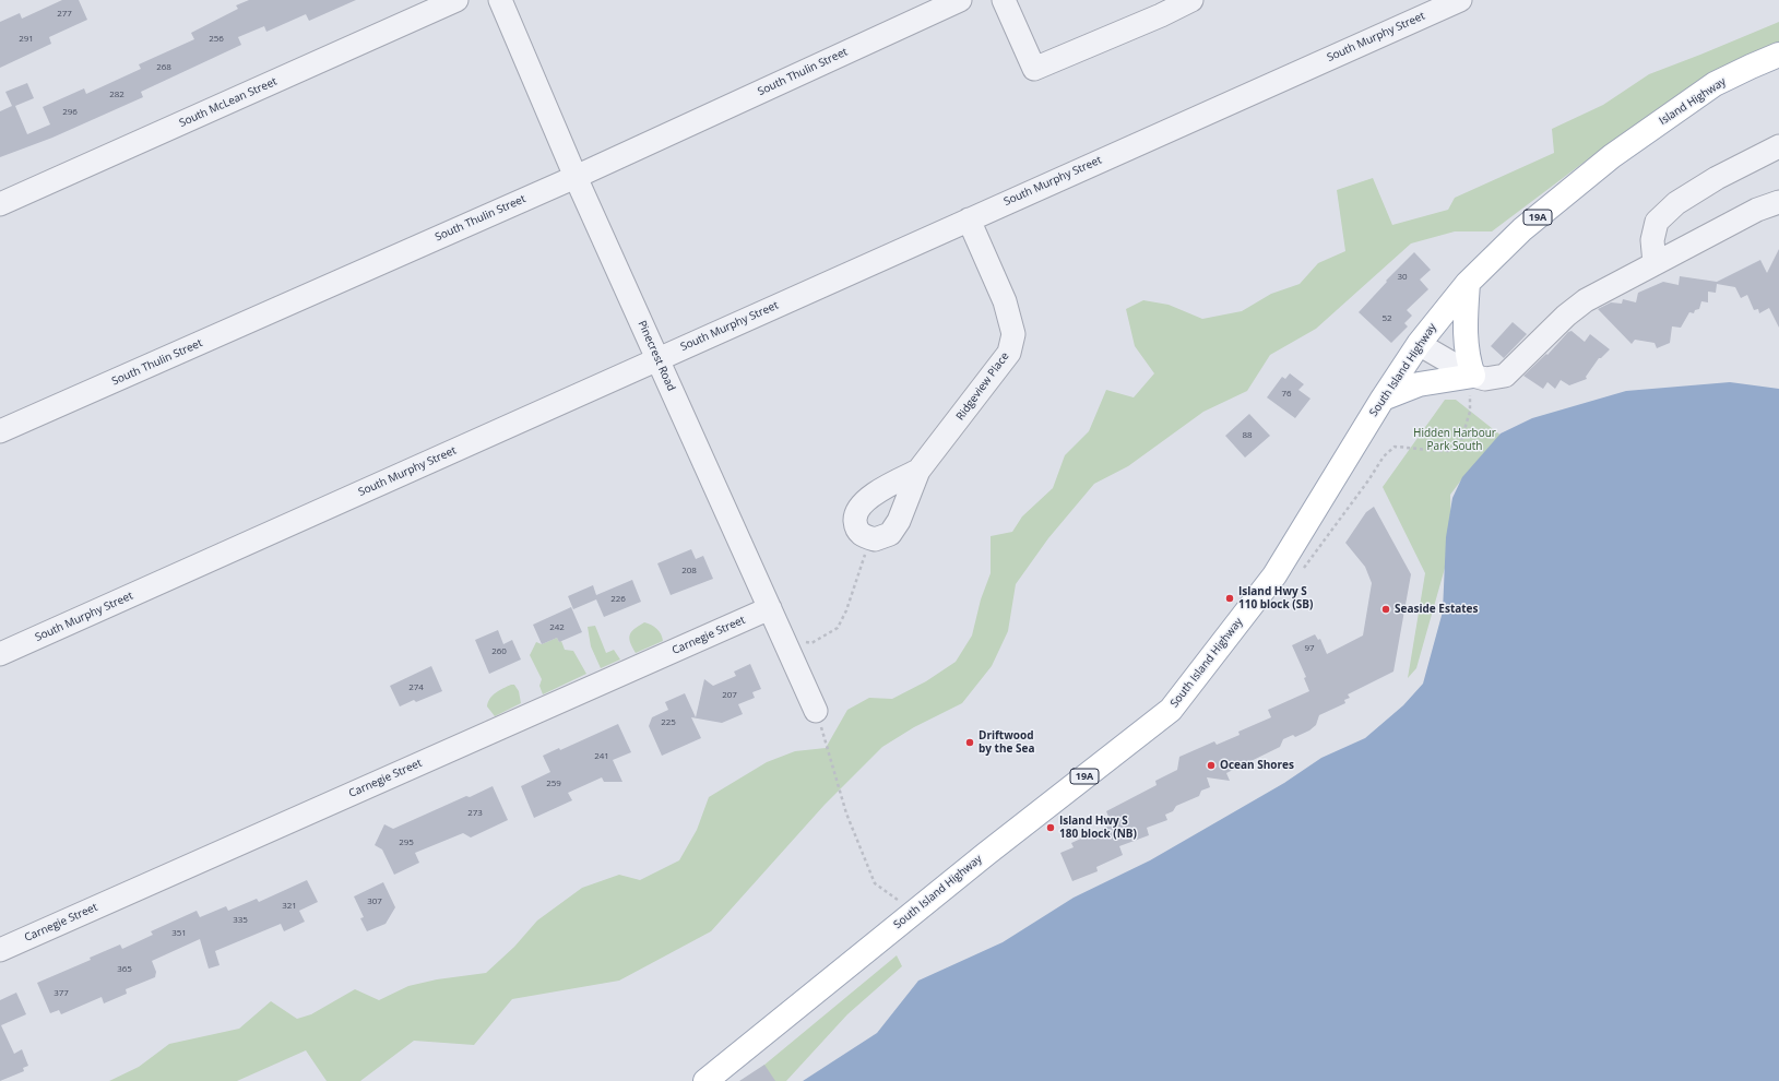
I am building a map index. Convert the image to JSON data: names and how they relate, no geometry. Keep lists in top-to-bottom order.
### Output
{
  "streets": {
    "main road": ["Island Highway", "19A", "South Island Highway"],
    "street": [
      "South Murphy Street",
      "South Thulin Street",
      "South McLean Street",
      "Pinecrest Road",
      "Ridgeview Place",
      "Carnegie Street"
    ]
  },
  "crossings": [
    ["South Murphy Street", "Pinecrest Road"],
    ["South Murphy Street", "Ridgeview Place"],
    ["South Thulin Street", "Pinecrest Road"],
    ["Island Highway", "South Island Highway"],
    ["Pinecrest Road", "Carnegie Street"]
  ],
  "parks": ["Hidden Harbour Park South"],
  "places": [
    "Island Hwy S 110 block (SB)",
    "Seaside Estates",
    "Driftwood by the Sea",
    "Ocean Shores",
    "Island Hwy S 180 block (NB)"
  ],
  "house_numbers": [
    "277",
    "291",
    "256",
    "268",
    "282",
    "296",
    "30",
    "52",
    "76",
    "88",
    "208",
    "226",
    "242",
    "97",
    "260",
    "274",
    "207",
    "225",
    "241",
    "259",
    "273",
    "295",
    "307",
    "321",
    "335",
    "351",
    "365",
    "377"
  ]
}
